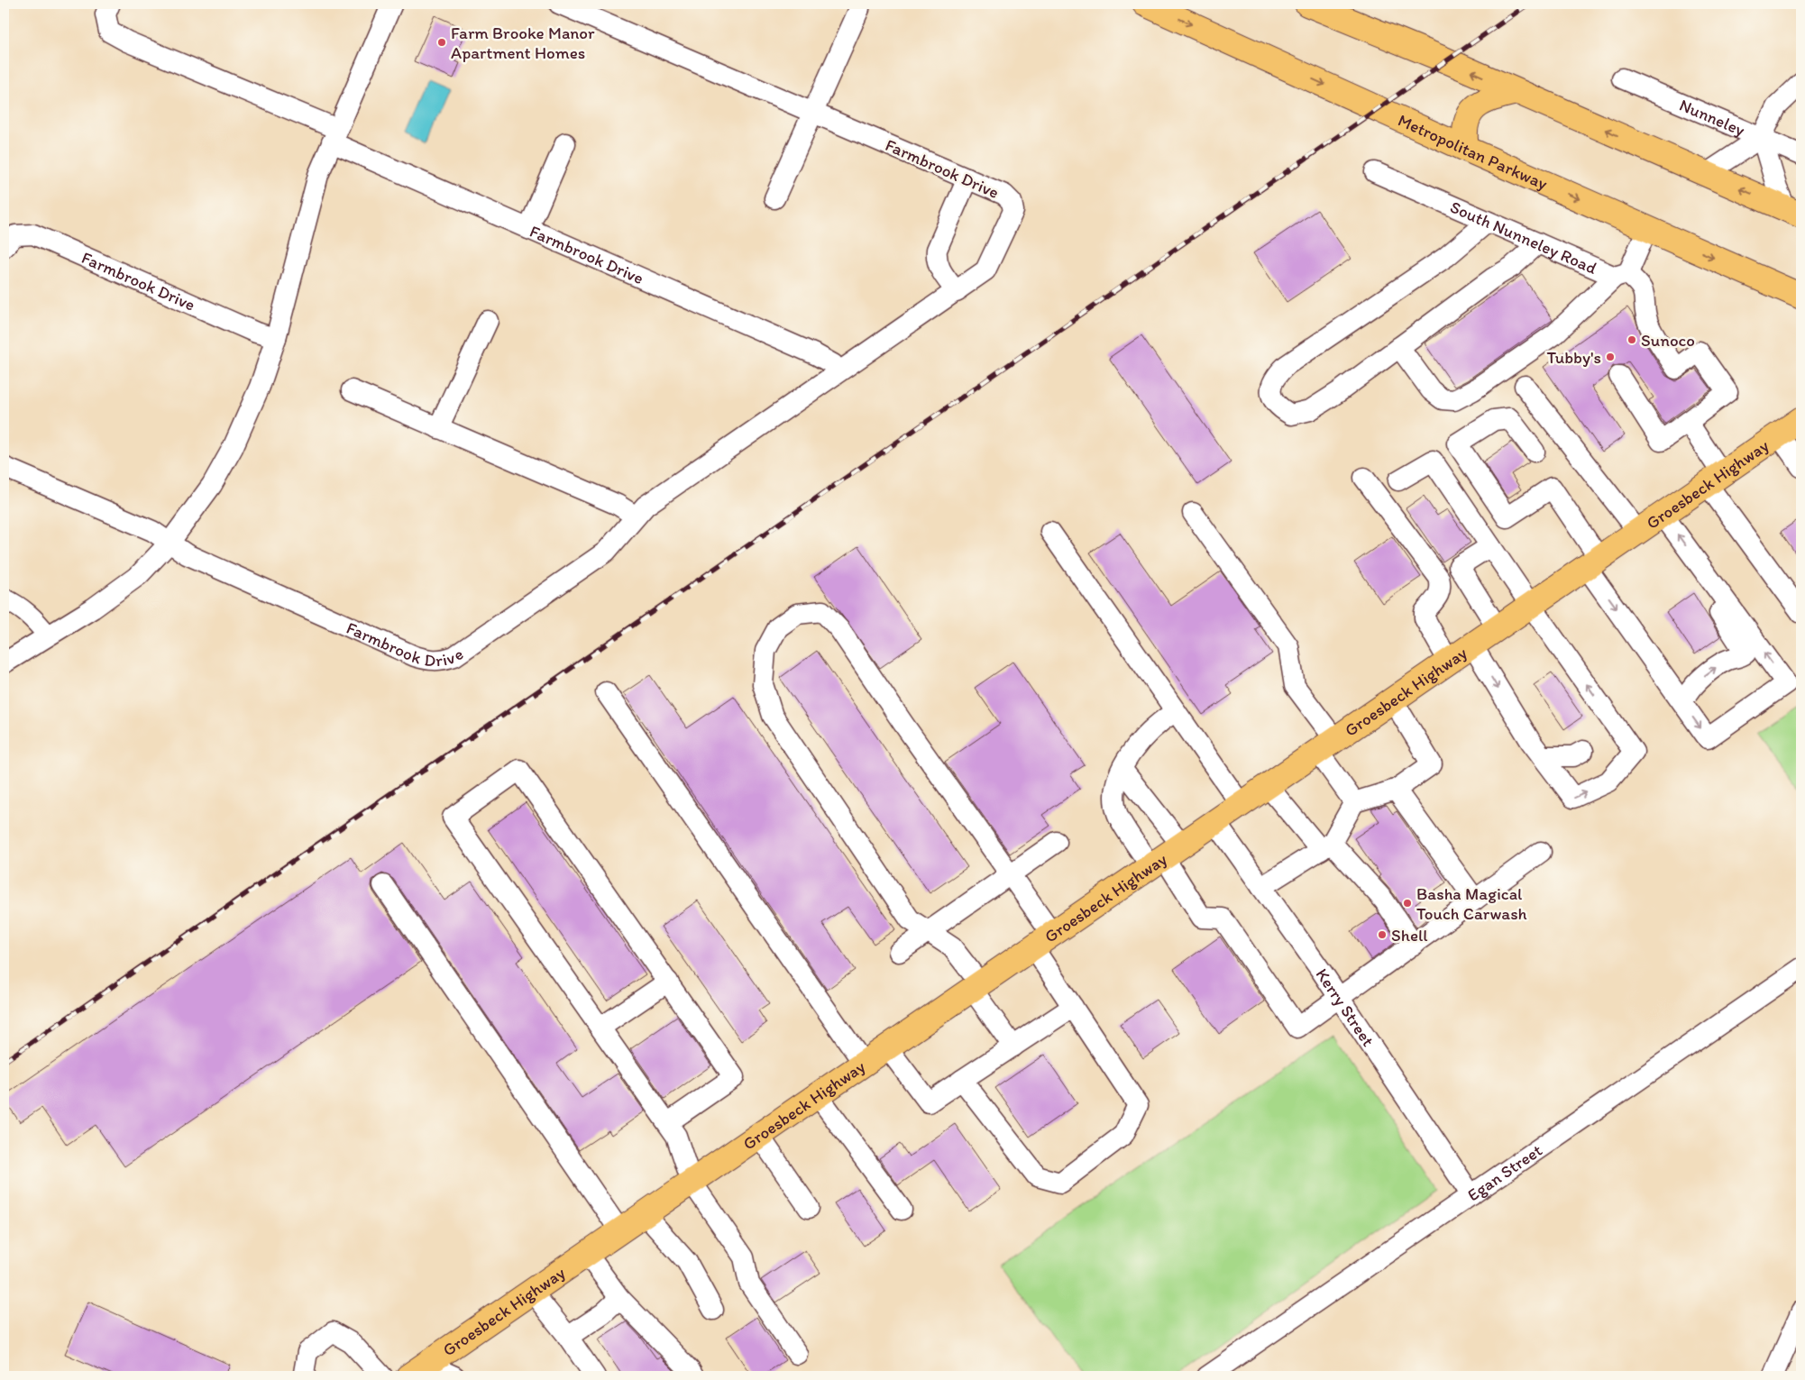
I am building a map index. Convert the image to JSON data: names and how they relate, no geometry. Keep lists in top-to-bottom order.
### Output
{
  "streets": {
    "main road": ["Metropolitan Parkway", "Groesbeck Highway"],
    "street": [
      "Nunneley",
      "Farmbrook Drive",
      "South Nunneley Road",
      "Kerry Street",
      "Egan Street"
    ]
  },
  "crossings": [
    ["Groesbeck Highway", "Kerry Street"],
    ["Kerry Street", "Egan Street"]
  ],
  "places": [
    "Farm Brooke Manor Apartment Homes",
    "Sunoco",
    "Tubby's",
    "Basha Magical Touch Carwash",
    "Shell"
  ]
}
